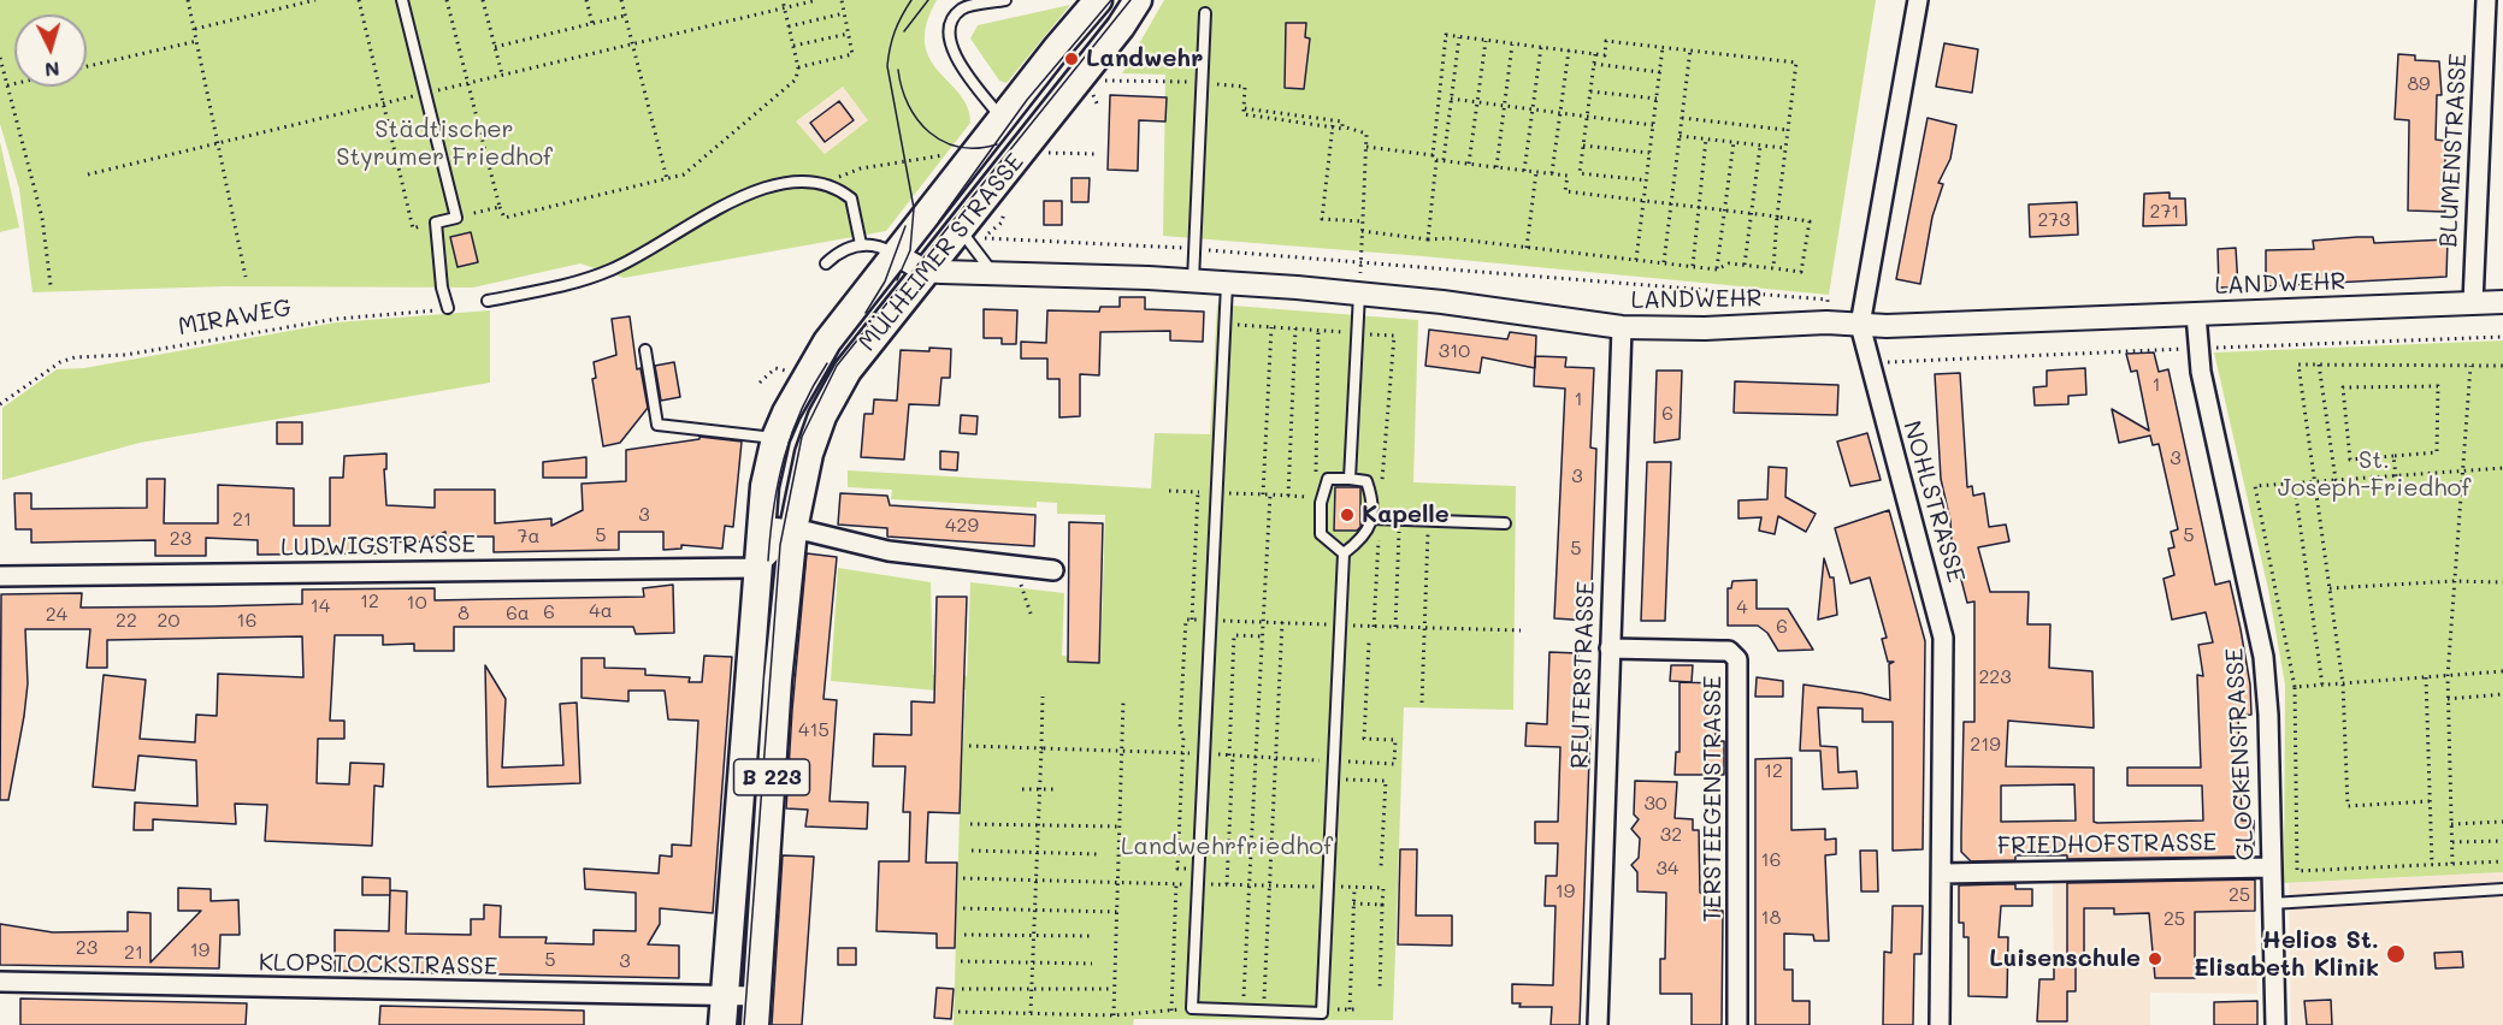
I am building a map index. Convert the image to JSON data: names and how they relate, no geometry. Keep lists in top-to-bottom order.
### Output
{
  "streets": {
    "main road": ["MÜLHEIMER STRASSE", "B 223"],
    "street": [
      "BLUMENSTRASSE",
      "LANDWEHR",
      "NOHLSTRASSE",
      "LUDWIGSTRASSE",
      "REUTERSTRASSE",
      "GLOCKENSTRASSE",
      "TERSTEEGENSTRASSE",
      "FRIEDHOFSTRASSE",
      "KLOPSTOCKSTRASSE"
    ],
    "path": ["MIRAWEG"]
  },
  "crossings": [
    ["BLUMENSTRASSE", "LANDWEHR"],
    ["MÜLHEIMER STRASSE", "LANDWEHR"],
    ["MÜLHEIMER STRASSE", "LUDWIGSTRASSE"],
    ["MÜLHEIMER STRASSE", "B 223"],
    ["MÜLHEIMER STRASSE", "KLOPSTOCKSTRASSE"],
    ["LANDWEHR", "NOHLSTRASSE"],
    ["LANDWEHR", "REUTERSTRASSE"],
    ["LANDWEHR", "GLOCKENSTRASSE"],
    ["NOHLSTRASSE", "FRIEDHOFSTRASSE"],
    ["REUTERSTRASSE", "TERSTEEGENSTRASSE"],
    ["GLOCKENSTRASSE", "FRIEDHOFSTRASSE"]
  ],
  "parks": ["Städtischer Styrumer Friedhof", "St. Joseph-Friedhof", "Landwehrfriedhof"],
  "places": [
    "Landwehr",
    "Kapelle",
    "Helios St. Elisabeth Klinik",
    "Luisenschule"
  ],
  "house_numbers": [
    "89",
    "271",
    "273",
    "310",
    "1",
    "1",
    "6",
    "3",
    "3",
    "3",
    "21",
    "429",
    "5",
    "5",
    "7a",
    "23",
    "5",
    "12",
    "10",
    "14",
    "4",
    "4a",
    "6",
    "8",
    "6a",
    "24",
    "22",
    "20",
    "16",
    "6",
    "223",
    "415",
    "219",
    "12",
    "30",
    "32",
    "16",
    "34",
    "19",
    "25",
    "18",
    "25",
    "23",
    "19",
    "21",
    "5",
    "3"
  ],
  "north": "bottom"
}
